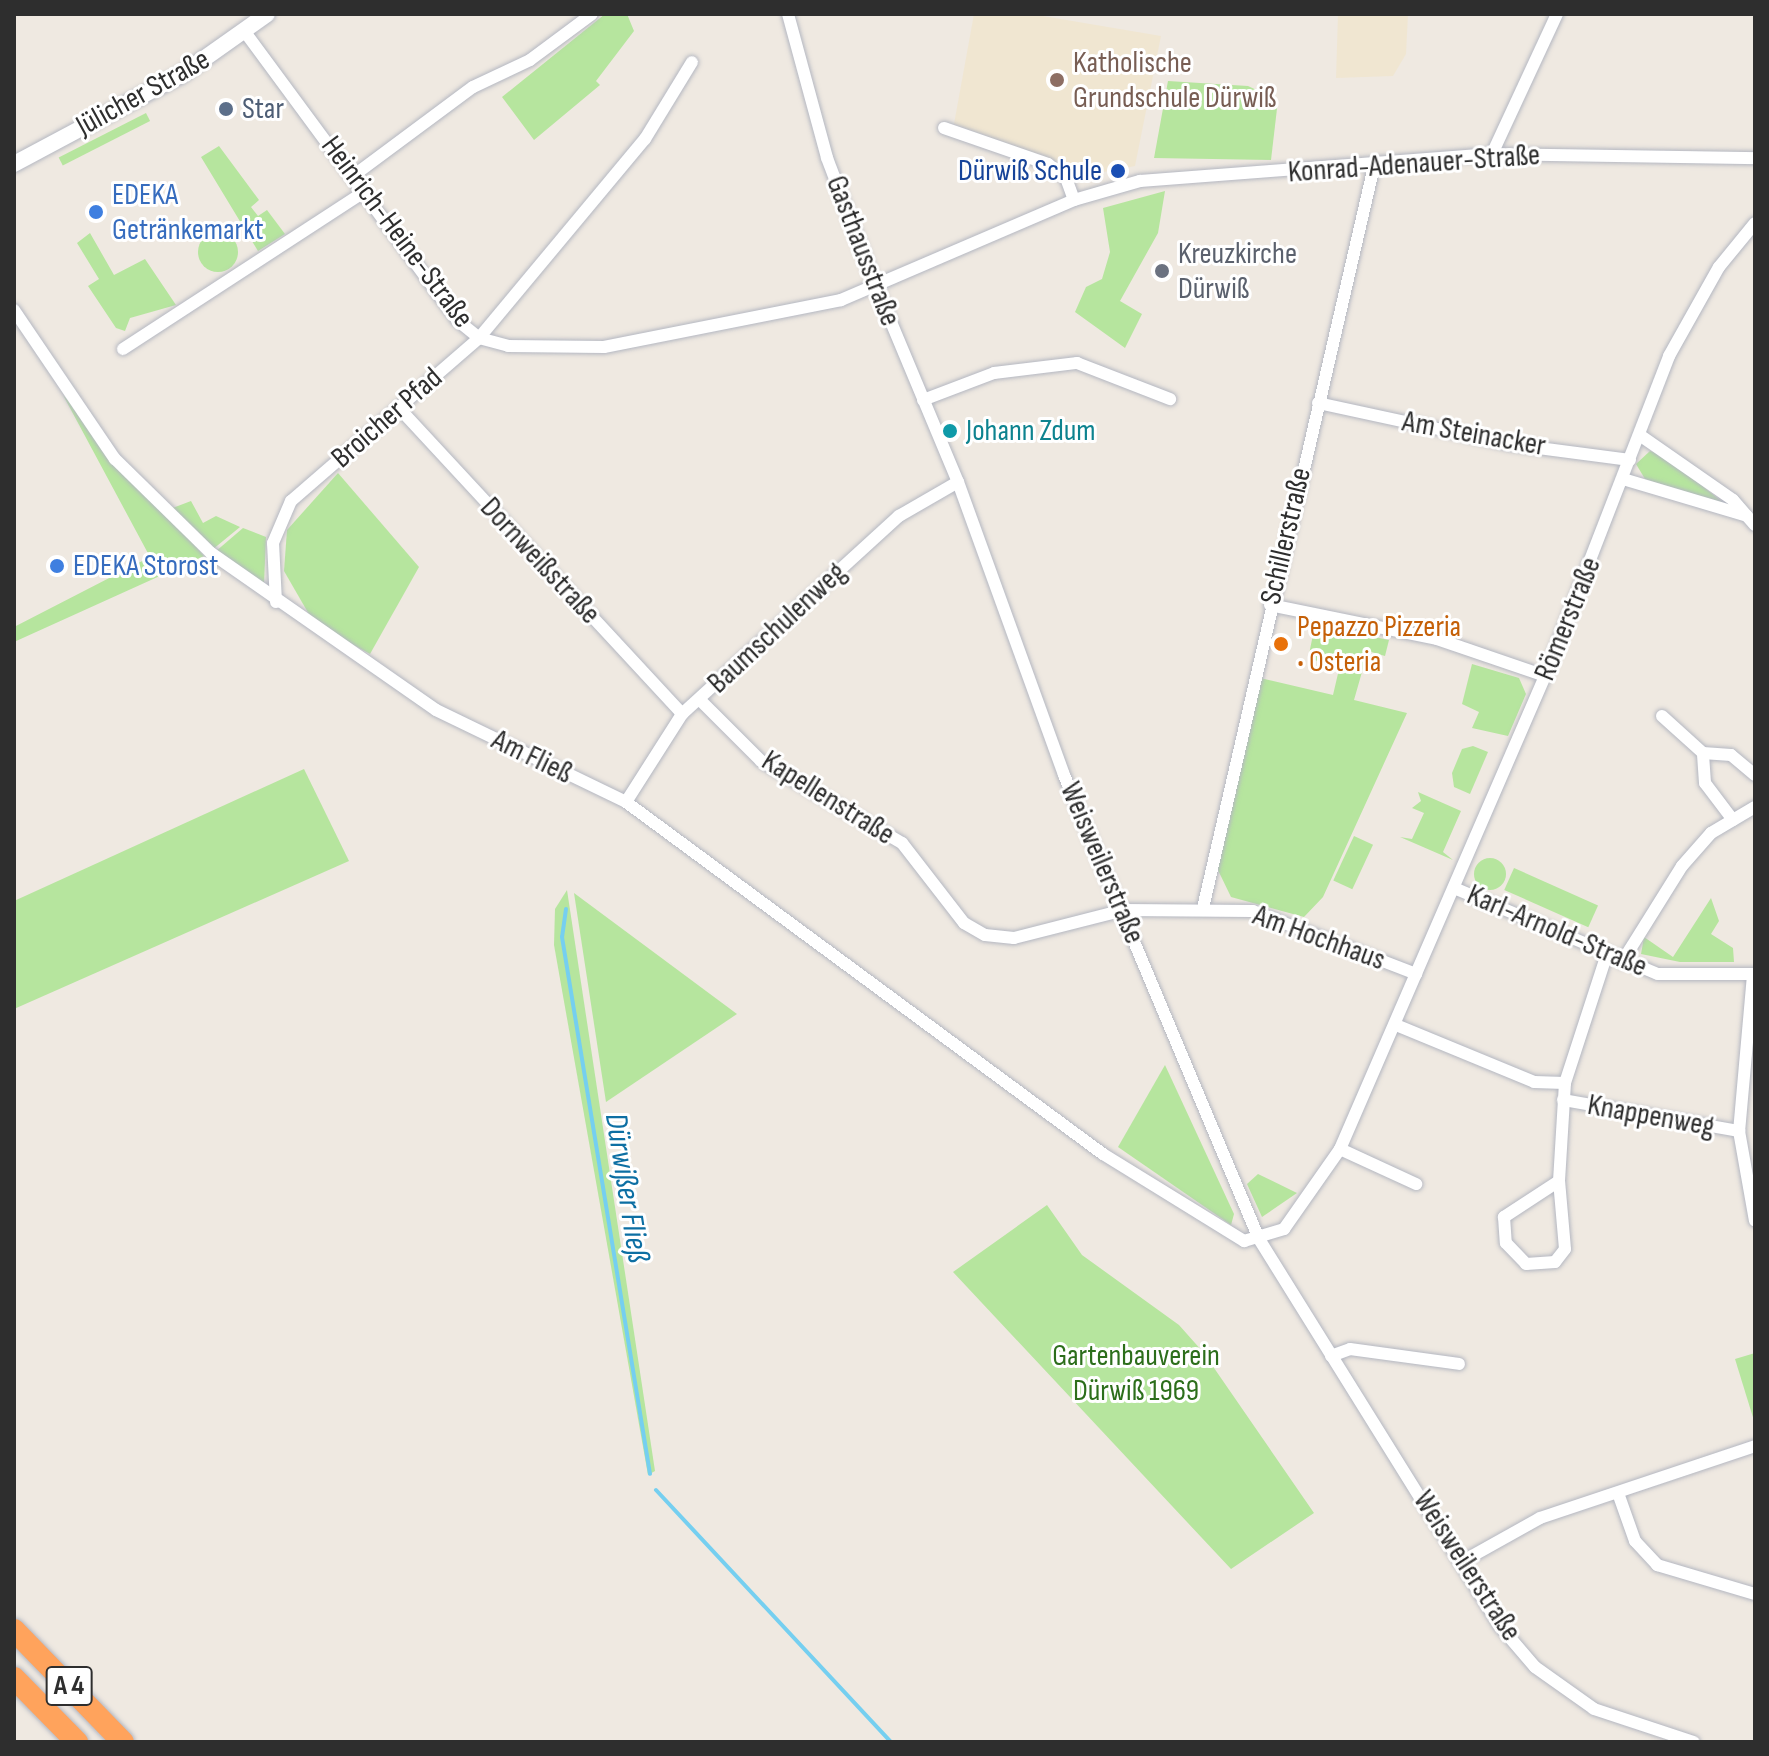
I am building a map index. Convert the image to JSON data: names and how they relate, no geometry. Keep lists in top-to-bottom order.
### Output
{
  "streets": {
    "highway": ["A 4"],
    "street": [
      "Jülicher Straße",
      "Konrad-Adenauer-Straße",
      "Heinrich-Heine-Straße",
      "Gasthausstraße",
      "Broicher Pfad",
      "Am Steinacker",
      "Schillerstraße",
      "Dornweißstraße",
      "Römerstraße",
      "Baumschulenweg",
      "Am Fließ",
      "Kapellenstraße",
      "Weisweilerstraße",
      "Karl-Arnold-Straße",
      "Am Hochhaus",
      "Knappenweg"
    ]
  },
  "crossings": [
    ["Jülicher Straße", "Heinrich-Heine-Straße"],
    ["Konrad-Adenauer-Straße", "Heinrich-Heine-Straße"],
    ["Konrad-Adenauer-Straße", "Gasthausstraße"],
    ["Konrad-Adenauer-Straße", "Schillerstraße"],
    ["Heinrich-Heine-Straße", "Gasthausstraße"],
    ["Heinrich-Heine-Straße", "Broicher Pfad"],
    ["Gasthausstraße", "Baumschulenweg"],
    ["Gasthausstraße", "Weisweilerstraße"],
    ["Broicher Pfad", "Dornweißstraße"],
    ["Broicher Pfad", "Am Fließ"],
    ["Am Steinacker", "Schillerstraße"],
    ["Am Steinacker", "Römerstraße"],
    ["Schillerstraße", "Am Hochhaus"],
    ["Dornweißstraße", "Baumschulenweg"],
    ["Römerstraße", "Am Fließ"],
    ["Römerstraße", "Weisweilerstraße"],
    ["Römerstraße", "Karl-Arnold-Straße"],
    ["Römerstraße", "Am Hochhaus"],
    ["Baumschulenweg", "Am Fließ"],
    ["Baumschulenweg", "Kapellenstraße"],
    ["Baumschulenweg", "Weisweilerstraße"],
    ["Am Fließ", "Weisweilerstraße"],
    ["Kapellenstraße", "Weisweilerstraße"],
    ["Kapellenstraße", "Am Hochhaus"],
    ["Weisweilerstraße", "Am Hochhaus"],
    ["Karl-Arnold-Straße", "Knappenweg"]
  ],
  "water": ["Dürwißer Fließ"],
  "parks": ["Gartenbauverein Dürwiß 1969"],
  "places": [
    "Katholische Grundschule Dürwiß",
    "Star",
    "Dürwiß Schule",
    "EDEKA Getränkemarkt",
    "Kreuzkirche Dürwiß",
    "Johann Zdum",
    "EDEKA Storost",
    "Pepazzo Pizzeria • Osteria"
  ]
}
